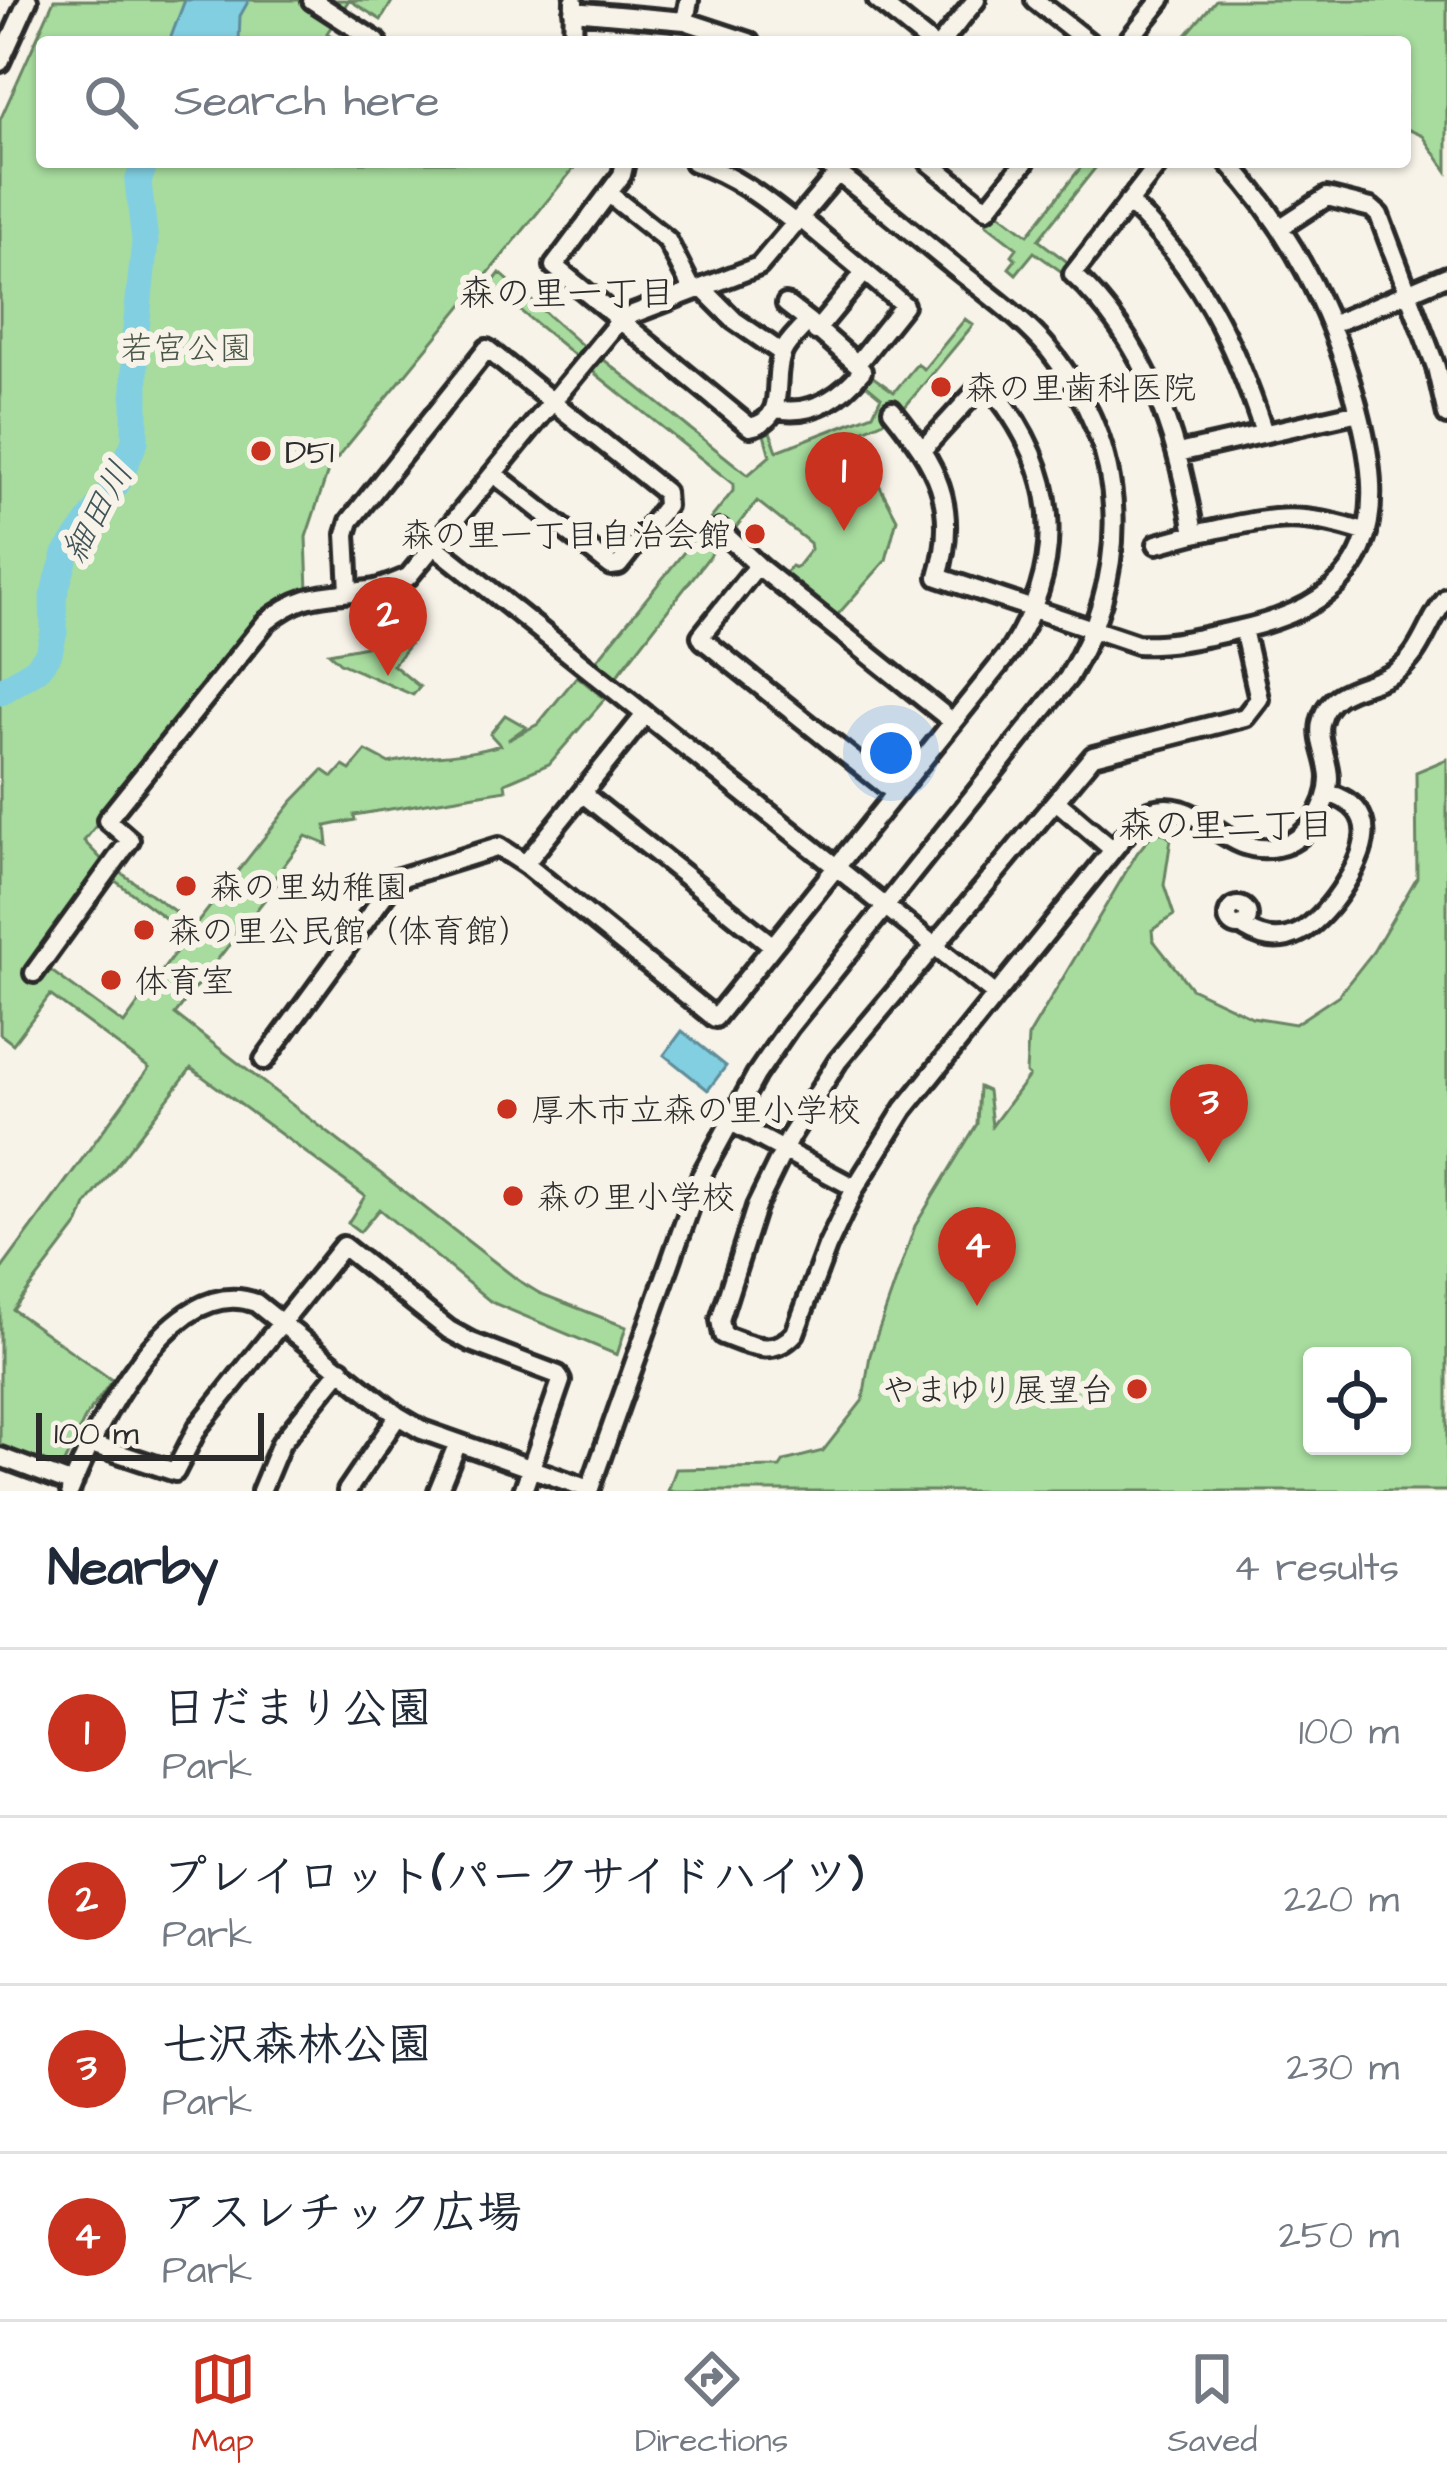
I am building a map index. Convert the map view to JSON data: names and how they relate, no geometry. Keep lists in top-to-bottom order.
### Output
{
  "districts": ["森の里一丁目", "森の里二丁目"],
  "water": ["細田川"],
  "parks": ["若宮公園"],
  "places": [
    "森の里歯科医院",
    "D51",
    "森の里一丁目自治会館",
    "森の里幼稚園",
    "森の里公民館（体育館）",
    "体育室",
    "厚木市立森の里小学校",
    "森の里小学校",
    "やまゆり展望台"
  ],
  "scale_bar": "100 m",
  "page": {
    "search": "Search here",
    "pins": [
      "1",
      "2",
      "3",
      "4"
    ],
    "scale": "100 m",
    "heading": ["Nearby", "4 results"],
    "list": [
      {
        "mark": "1",
        "name": "日だまり公園",
        "note": "Park",
        "value": "100 m"
      },
      {
        "mark": "2",
        "name": "プレイロット(パークサイドハイツ)",
        "note": "Park",
        "value": "220 m"
      },
      {
        "mark": "3",
        "name": "七沢森林公園",
        "note": "Park",
        "value": "230 m"
      },
      {
        "mark": "4",
        "name": "アスレチック広場",
        "note": "Park",
        "value": "250 m"
      }
    ],
    "nav": ["Map", "Directions", "Saved"]
  }
}
